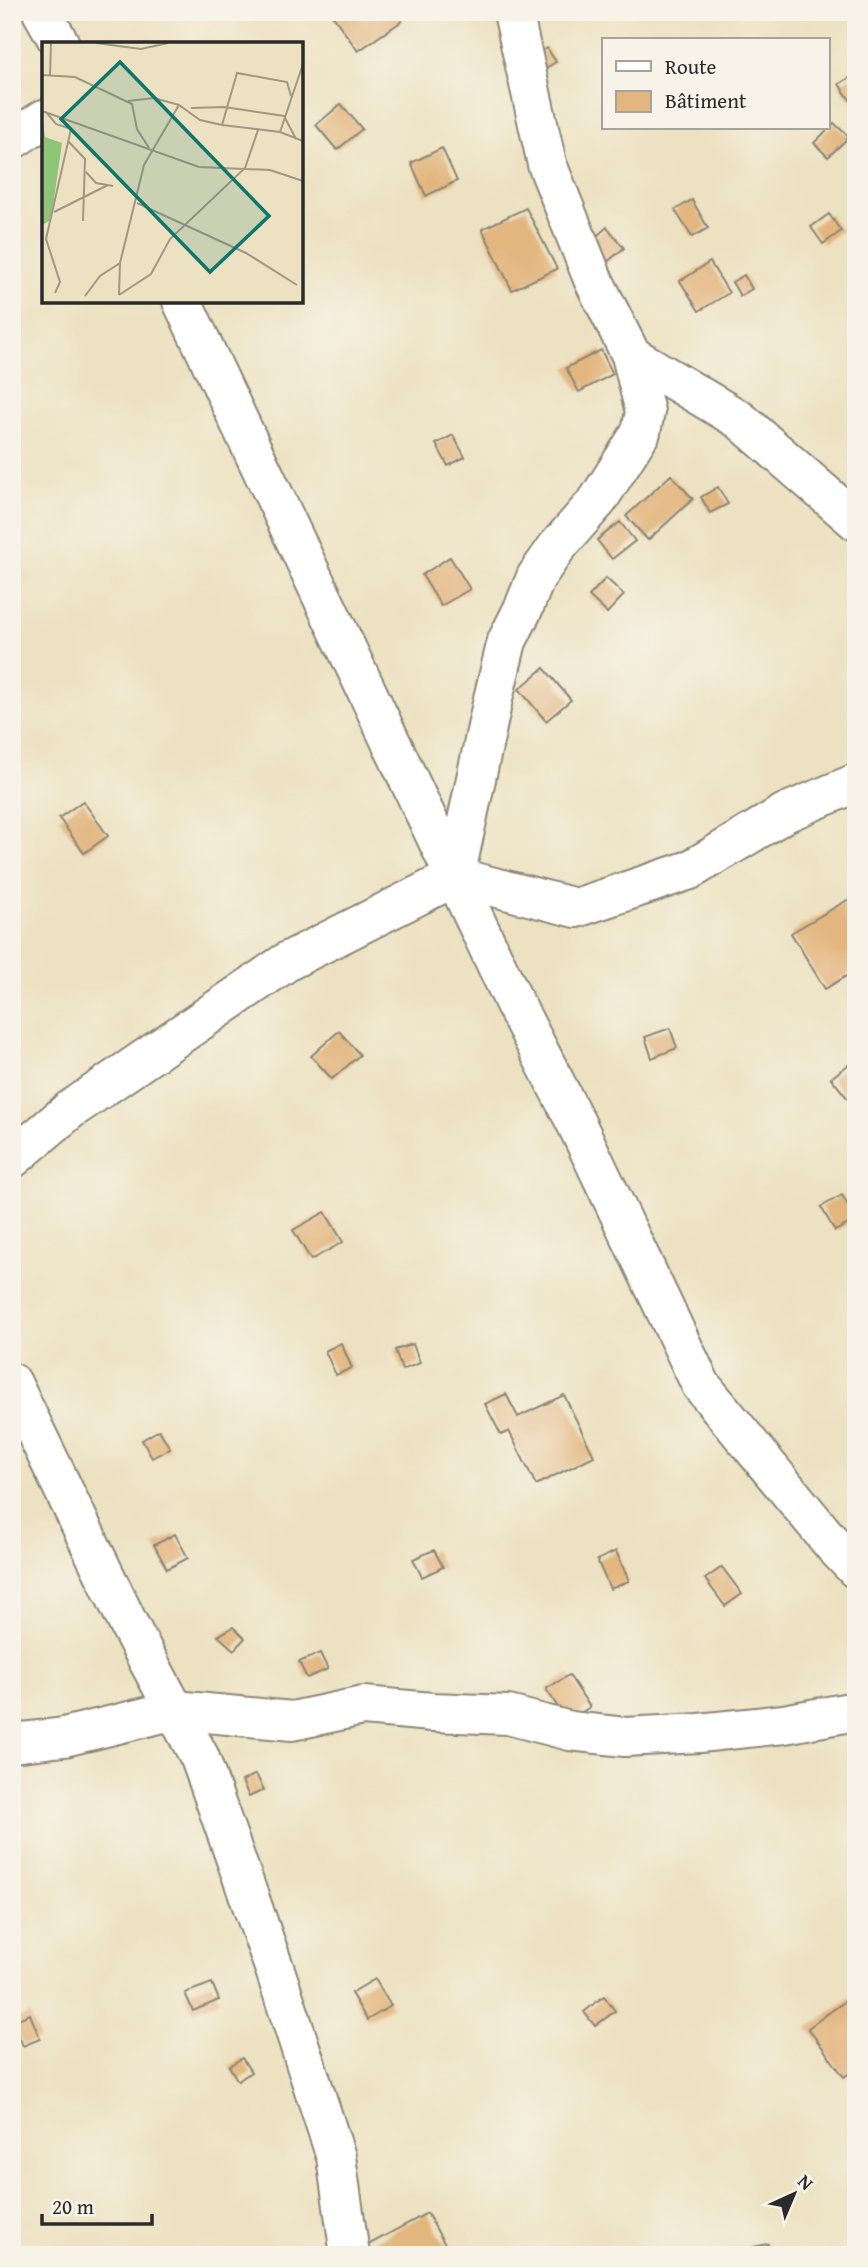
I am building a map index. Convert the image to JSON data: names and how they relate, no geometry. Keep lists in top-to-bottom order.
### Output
{
  "legend": ["Route", "Bâtiment"],
  "scale_bar": "20 m",
  "north": "top right"
}
